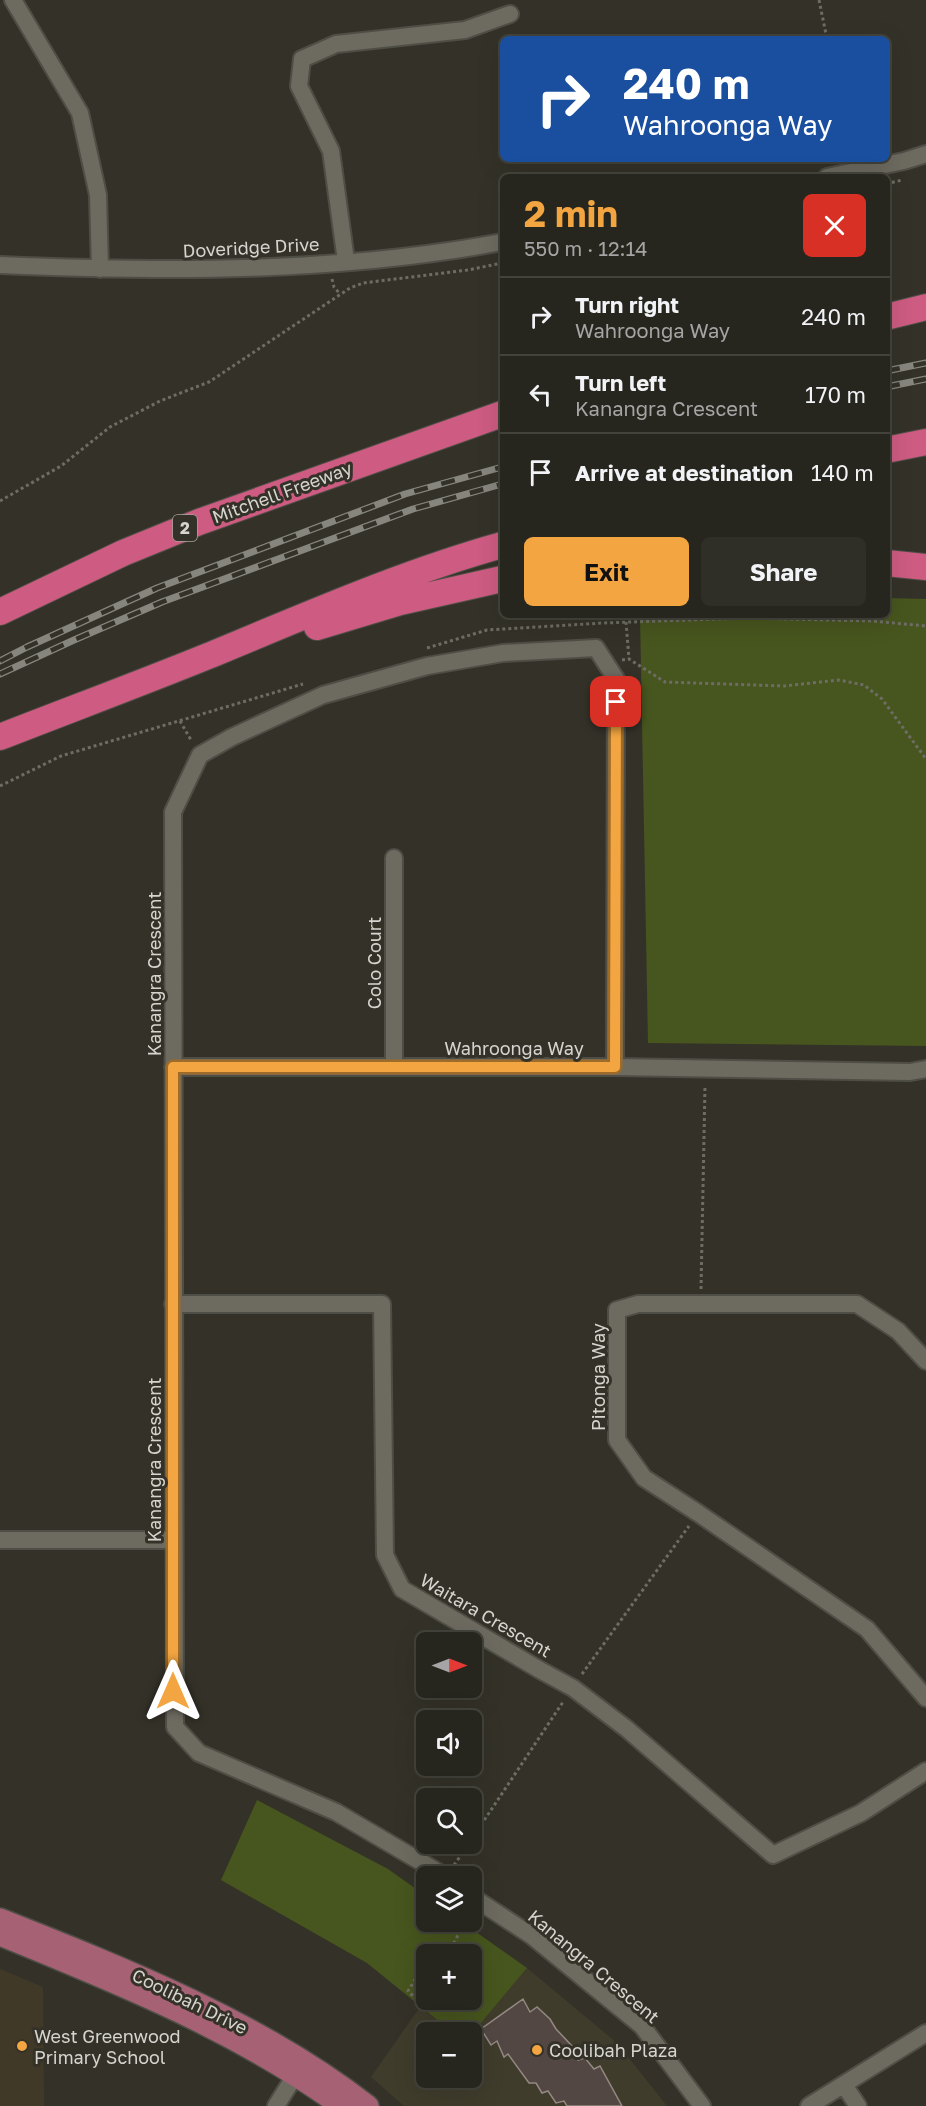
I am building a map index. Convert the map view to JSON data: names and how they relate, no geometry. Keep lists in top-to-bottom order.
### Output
{
  "streets": {
    "highway": ["Mitchell Freeway", "2"],
    "main road": ["Coolibah Drive"],
    "street": [
      "Doveridge Drive",
      "Colo Court",
      "Kanangra Crescent",
      "Wahroonga Way",
      "Pitonga Way",
      "Waitara Crescent"
    ]
  },
  "crossings": [
    ["Colo Court", "Wahroonga Way"],
    ["Kanangra Crescent", "Wahroonga Way"],
    ["Kanangra Crescent", "Waitara Crescent"]
  ],
  "places": ["West Greenwood Primary School", "Coolibah Plaza"],
  "north": "right",
  "page": {
    "turn": ["240 m", "Wahroonga Way"],
    "heading": ["2 min", "550 m · 12:14"],
    "list": [
      {
        "name": "Turn right",
        "note": "Wahroonga Way",
        "value": "240 m"
      },
      {
        "name": "Turn left",
        "note": "Kanangra Crescent",
        "value": "170 m"
      },
      {
        "name": "Arrive at destination",
        "value": "140 m"
      }
    ],
    "buttons": ["Exit", "Share"],
    "map_buttons": ["+", "−"]
  }
}
